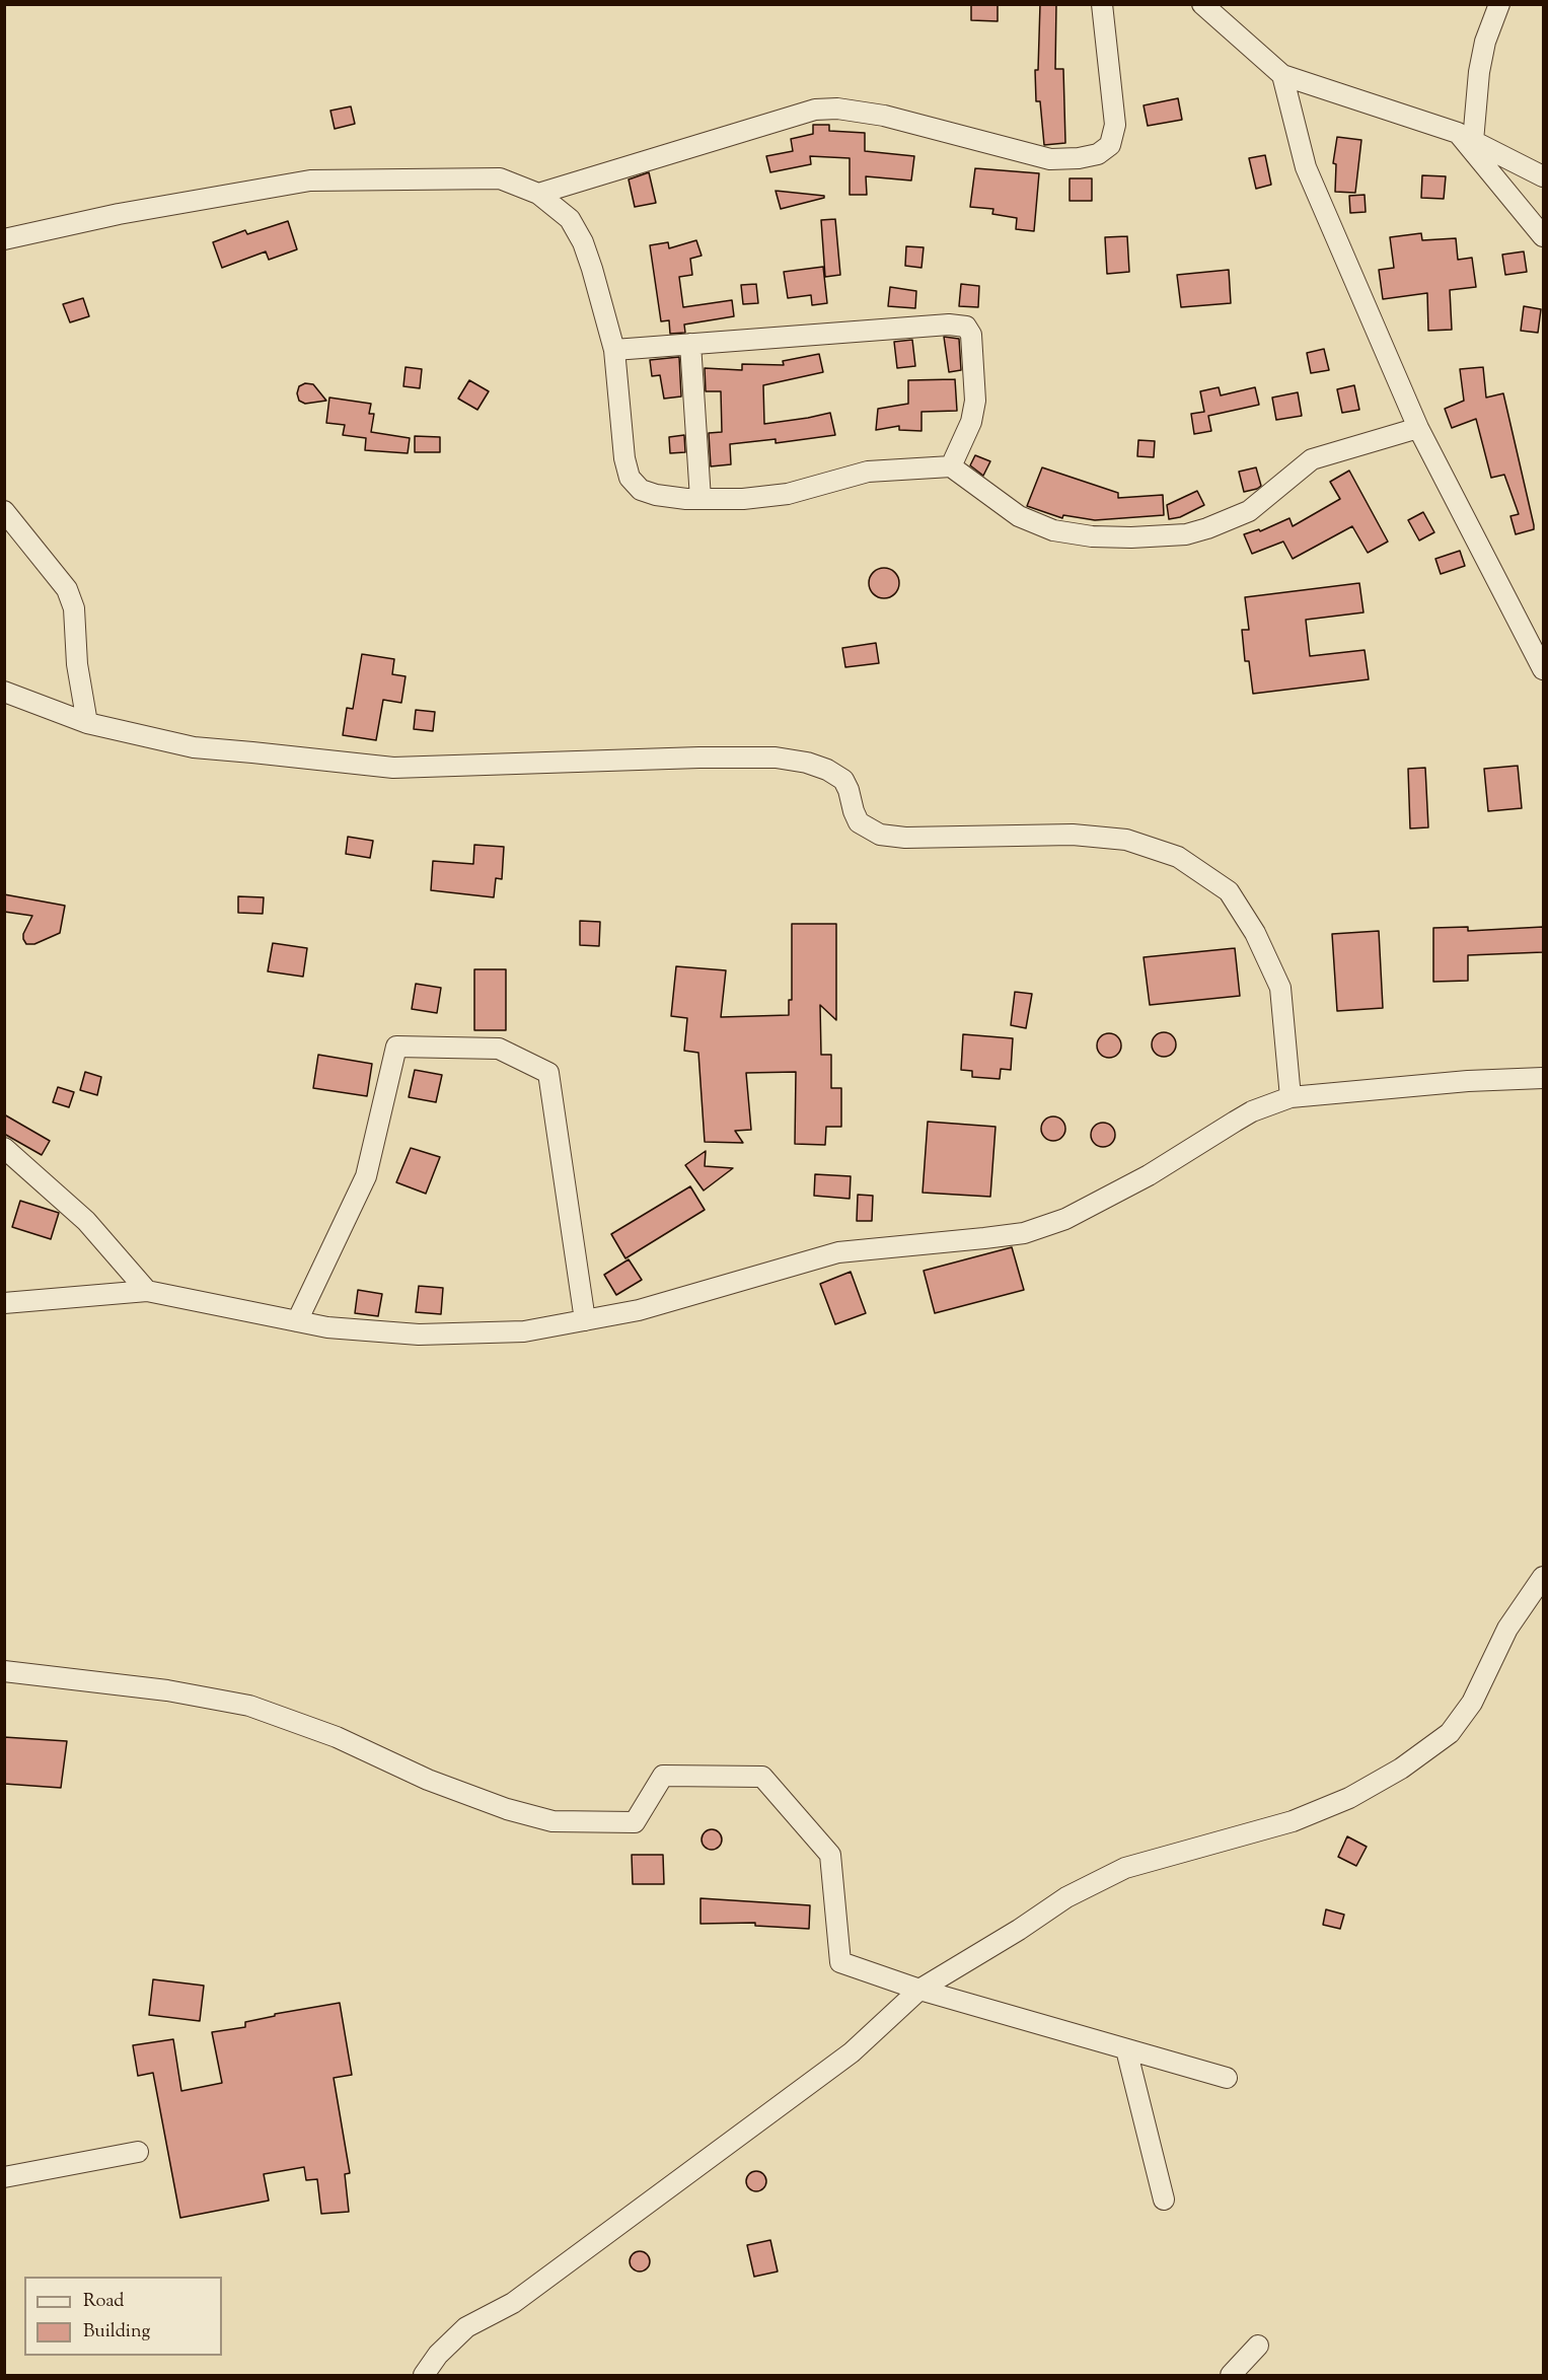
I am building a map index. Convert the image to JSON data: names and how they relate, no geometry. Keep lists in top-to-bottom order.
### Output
{
  "legend": ["Road", "Building"]
}
